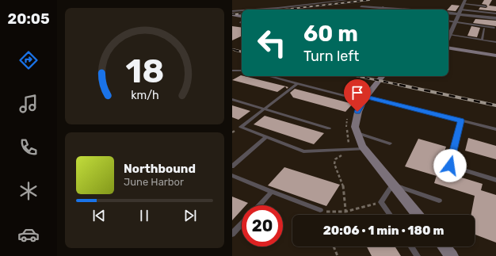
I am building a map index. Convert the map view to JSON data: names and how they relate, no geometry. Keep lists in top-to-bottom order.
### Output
{
  "page": {
    "tabs": "20:05",
    "turn": ["60 m", "Turn left"],
    "song": ["Northbound", "June Harbor"],
    "limit": "20",
    "trip": "20:06 · 1 min · 180 m",
    "gauge": ["18", "km/h"]
  }
}
